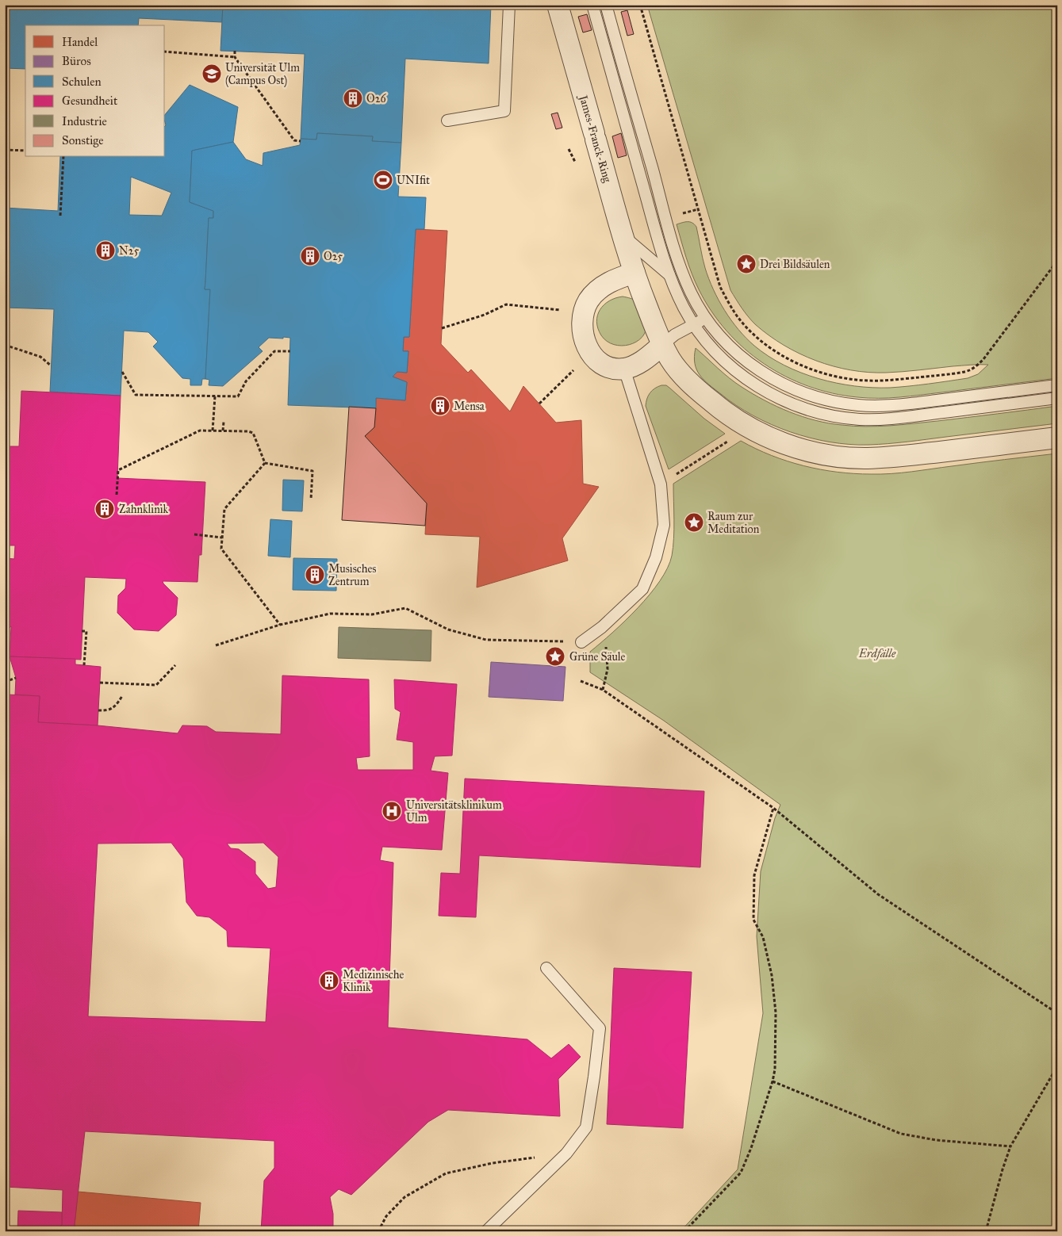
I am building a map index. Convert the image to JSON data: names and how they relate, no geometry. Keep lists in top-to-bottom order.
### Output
{
  "streets": {
    "street": ["James-Franck-Ring"]
  },
  "parks": ["Erdfälle"],
  "places": {
    "school or university": ["Universität Ulm (Campus Ost)"],
    "building": [
      "O26",
      "N25",
      "O25",
      "Mensa",
      "Zahnklinik",
      "Musisches Zentrum",
      "Medizinische Klinik"
    ],
    "sports": ["UNIfit"],
    "place": ["Drei Bildsäulen", "Raum zur Meditation", "Grüne Säule"],
    "hospital": ["Universitätsklinikum Ulm"]
  },
  "legend": [
    "Handel",
    "Büros",
    "Schulen",
    "Gesundheit",
    "Industrie",
    "Sonstige"
  ]
}
